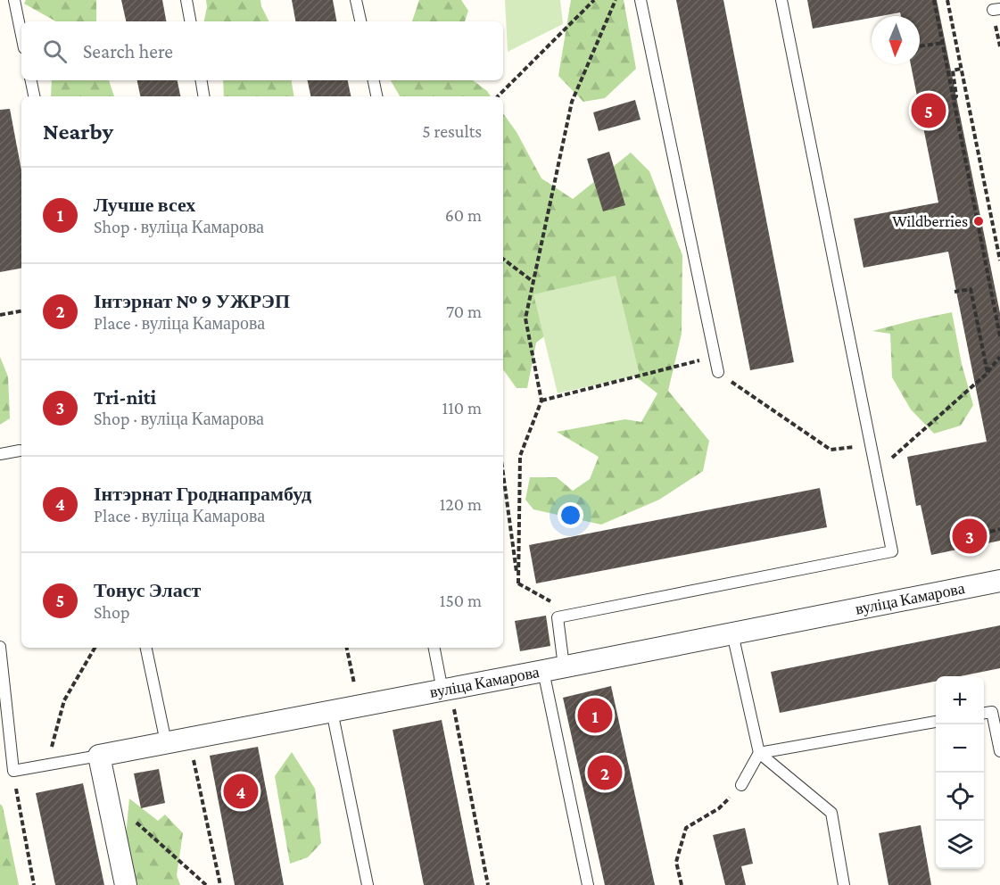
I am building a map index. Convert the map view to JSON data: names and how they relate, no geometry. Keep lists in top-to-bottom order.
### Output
{
  "streets": {
    "street": ["вуліца Камарова"]
  },
  "places": ["Wildberries"],
  "north": "bottom",
  "page": {
    "search": "Search here",
    "pins": [
      "5",
      "3",
      "1",
      "2",
      "4"
    ],
    "heading": ["Nearby", "5 results"],
    "list": [
      {
        "mark": "1",
        "name": "Лучше всех",
        "note": "Shop · вуліца Камарова",
        "value": "60 m"
      },
      {
        "mark": "2",
        "name": "Інтэрнат № 9 УЖРЭП",
        "note": "Place · вуліца Камарова",
        "value": "70 m"
      },
      {
        "mark": "3",
        "name": "Tri-niti",
        "note": "Shop · вуліца Камарова",
        "value": "110 m"
      },
      {
        "mark": "4",
        "name": "Інтэрнат Гроднапрамбуд",
        "note": "Place · вуліца Камарова",
        "value": "120 m"
      },
      {
        "mark": "5",
        "name": "Тонус Эласт",
        "note": "Shop",
        "value": "150 m"
      }
    ],
    "map_buttons": ["+", "−"]
  }
}
